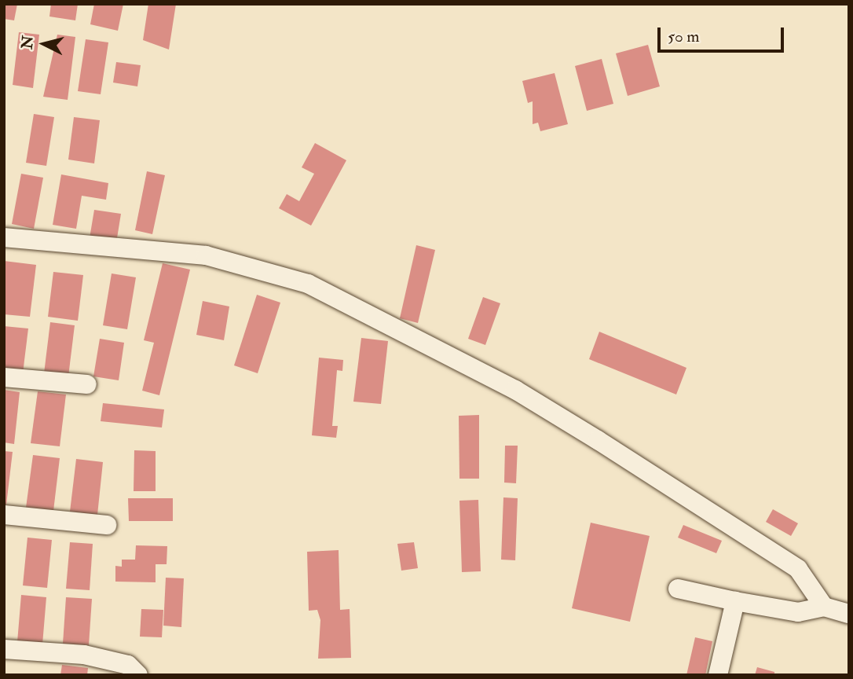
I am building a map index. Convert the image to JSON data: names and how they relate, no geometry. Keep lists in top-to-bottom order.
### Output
{
  "scale_bar": "50 m",
  "north": "left"
}
